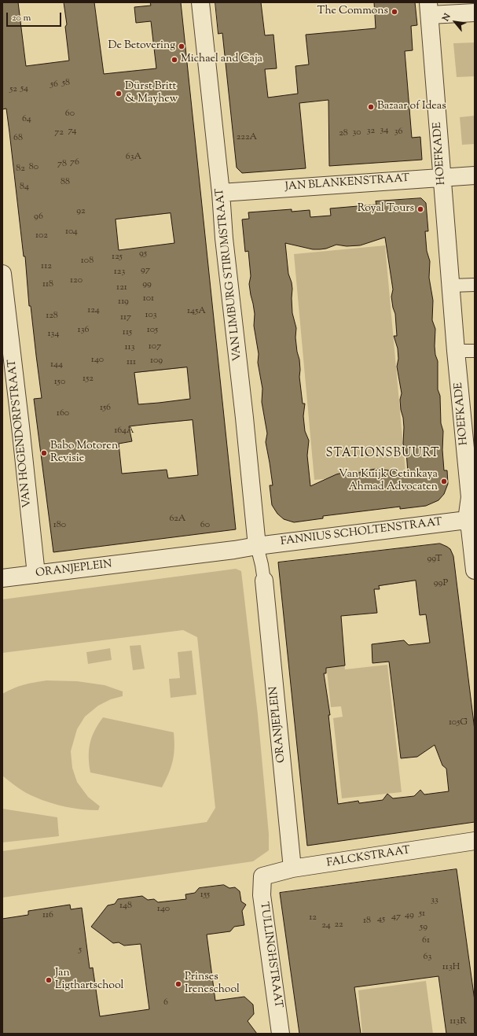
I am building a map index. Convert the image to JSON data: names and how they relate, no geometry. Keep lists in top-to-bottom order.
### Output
{
  "streets": {
    "street": [
      "HOEFKADE",
      "JAN BLANKENSTRAAT",
      "VAN LIMBURG STIRUMSTRAAT",
      "VAN HOGENDORPSTRAAT",
      "FANNIUS SCHOLTENSTRAAT",
      "ORANJEPLEIN",
      "FALCKSTRAAT",
      "TULLINGHSTRAAT"
    ]
  },
  "crossings": [
    ["HOEFKADE", "JAN BLANKENSTRAAT"],
    ["HOEFKADE", "FANNIUS SCHOLTENSTRAAT"],
    ["JAN BLANKENSTRAAT", "VAN LIMBURG STIRUMSTRAAT"],
    ["VAN LIMBURG STIRUMSTRAAT", "FANNIUS SCHOLTENSTRAAT"],
    ["VAN LIMBURG STIRUMSTRAAT", "ORANJEPLEIN"],
    ["VAN HOGENDORPSTRAAT", "ORANJEPLEIN"],
    ["FANNIUS SCHOLTENSTRAAT", "ORANJEPLEIN"],
    ["ORANJEPLEIN", "FALCKSTRAAT"],
    ["FALCKSTRAAT", "TULLINGHSTRAAT"]
  ],
  "districts": ["STATIONSBUURT"],
  "places": [
    "The Commons",
    "De Betovering",
    "Michael and Caja",
    "Dürst Britt & Mayhew",
    "Bazaar of Ideas",
    "Royal Tours",
    "Babo Motoren Revisie",
    "Van Kuijk Cetinkaya Ahmad Advocaten",
    "Jan Ligthartschool",
    "Prinses Ireneschool"
  ],
  "house_numbers": [
    "58",
    "56",
    "54",
    "52",
    "60",
    "64",
    "34",
    "74",
    "32",
    "36",
    "72",
    "30",
    "28",
    "222A",
    "68",
    "63A",
    "76",
    "78",
    "80",
    "82",
    "88",
    "84",
    "92",
    "96",
    "104",
    "102",
    "95",
    "125",
    "108",
    "112",
    "97",
    "123",
    "120",
    "118",
    "99",
    "121",
    "101",
    "119",
    "124",
    "145A",
    "103",
    "128",
    "117",
    "136",
    "105",
    "115",
    "134",
    "107",
    "113",
    "140",
    "109",
    "111",
    "144",
    "152",
    "150",
    "156",
    "160",
    "164A",
    "62A",
    "180",
    "60",
    "99T",
    "99P",
    "105G",
    "155",
    "33",
    "148",
    "140",
    "51",
    "116",
    "49",
    "47",
    "12",
    "45",
    "18",
    "22",
    "24",
    "59",
    "61",
    "5",
    "63",
    "113H",
    "6",
    "113R"
  ],
  "scale_bar": "20 m",
  "north": "top left"
}
